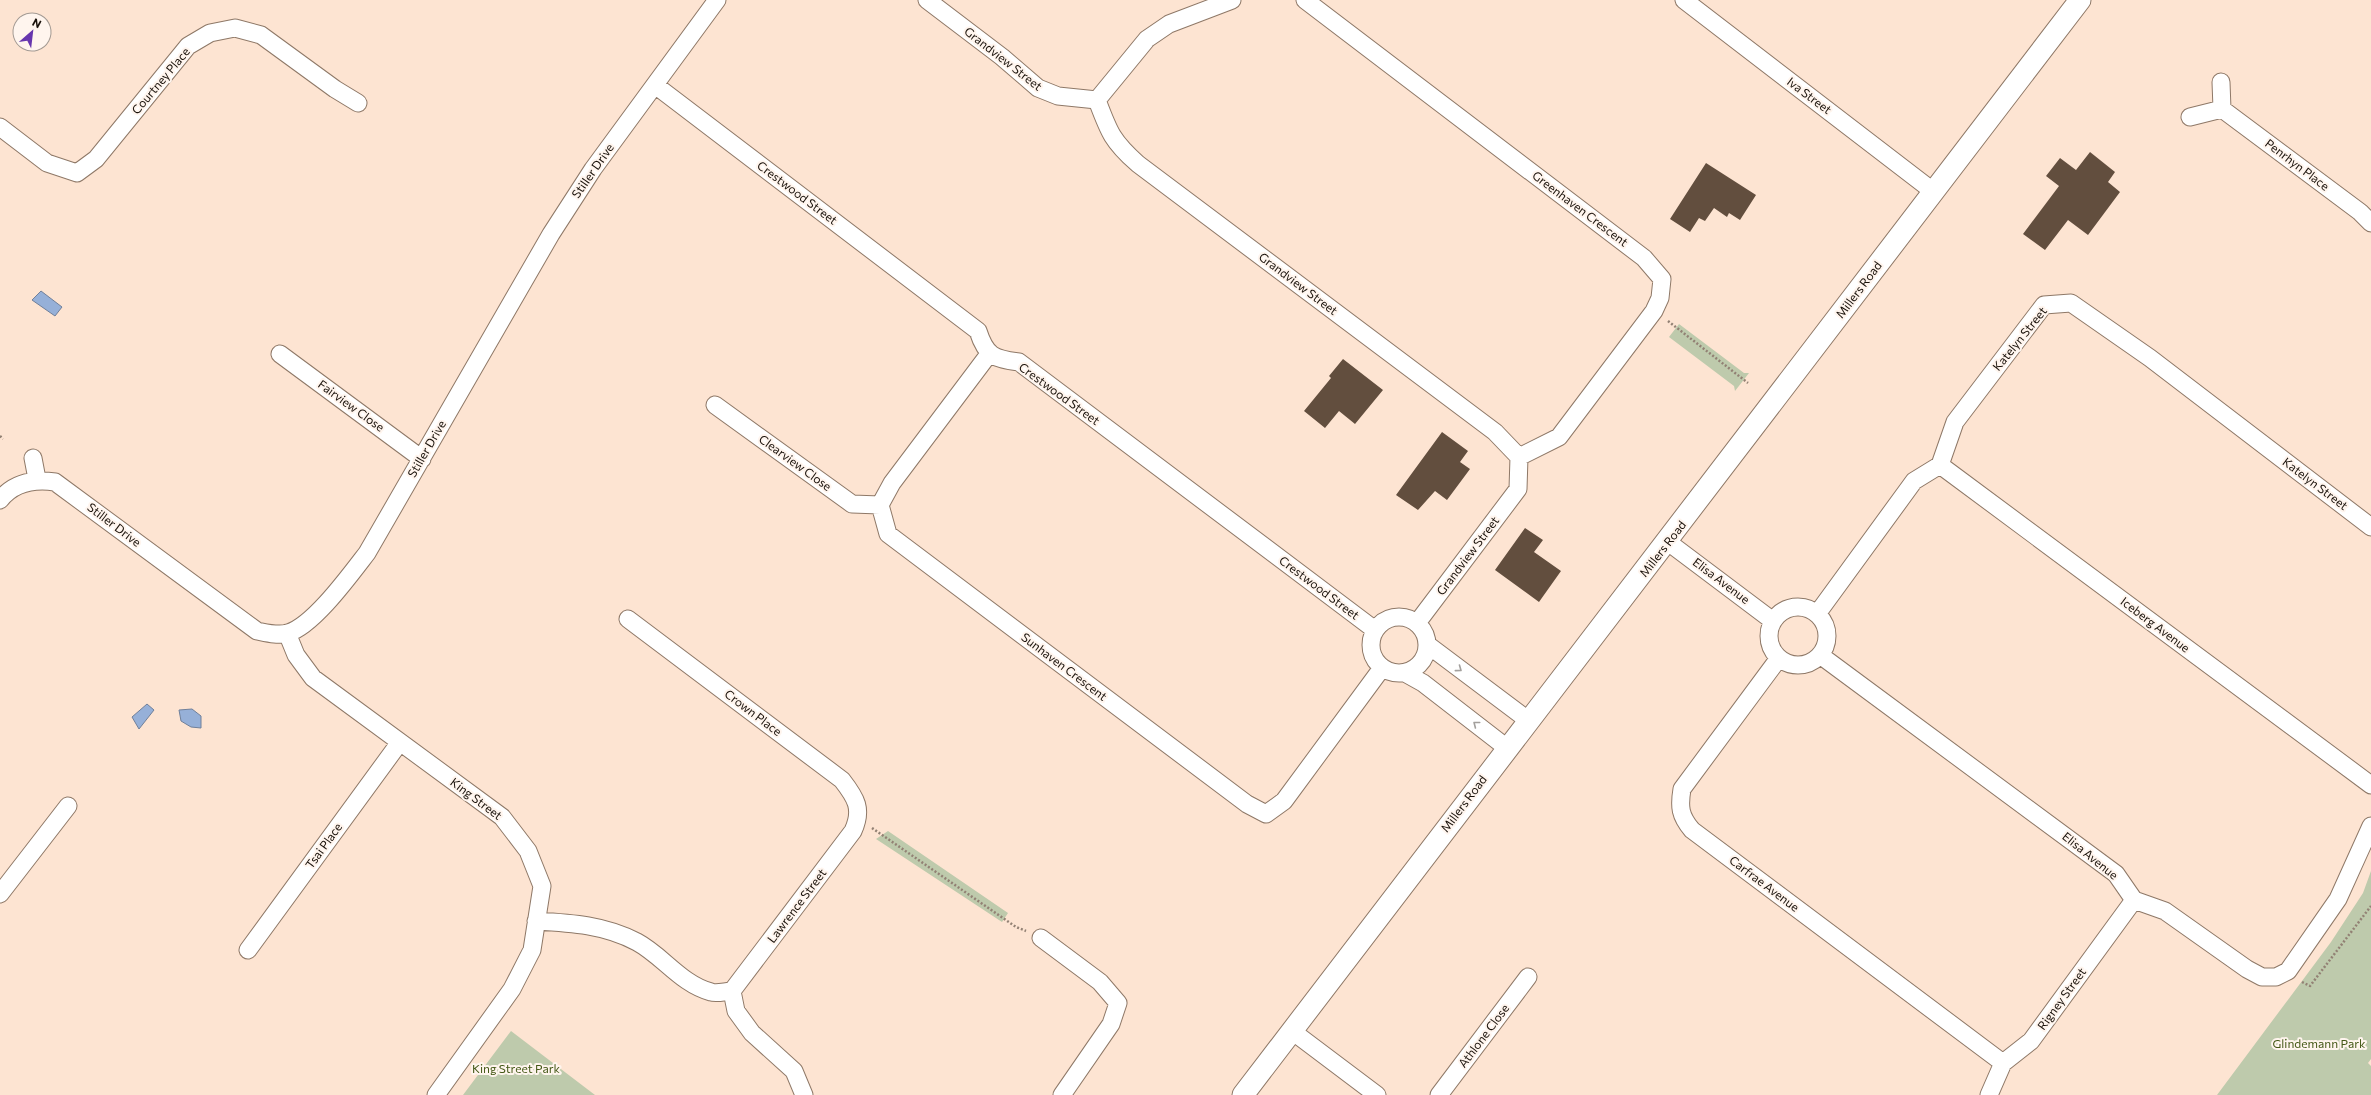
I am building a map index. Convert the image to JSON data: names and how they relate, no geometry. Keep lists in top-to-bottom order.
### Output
{
  "streets": {
    "street": [
      "Grandview Street",
      "Courtney Place",
      "Iva Street",
      "Penrhyn Place",
      "Stiller Drive",
      "Crestwood Street",
      "Greenhaven Crescent",
      "Millers Road",
      "Katelyn Street",
      "Fairview Close",
      "Clearview Close",
      "Elisa Avenue",
      "Iceberg Avenue",
      "Sunhaven Crescent",
      "Crown Place",
      "King Street",
      "Tsai Place",
      "Carfrae Avenue",
      "Lawrence Street",
      "Rigney Street",
      "Athlone Close"
    ]
  },
  "crossings": [
    ["Grandview Street", "Crestwood Street"],
    ["Grandview Street", "Greenhaven Crescent"],
    ["Grandview Street", "Sunhaven Crescent"],
    ["Iva Street", "Millers Road"],
    ["Stiller Drive", "Crestwood Street"],
    ["Stiller Drive", "Fairview Close"],
    ["Stiller Drive", "King Street"],
    ["Crestwood Street", "Sunhaven Crescent"],
    ["Millers Road", "Elisa Avenue"],
    ["Katelyn Street", "Iceberg Avenue"],
    ["Clearview Close", "Sunhaven Crescent"],
    ["Elisa Avenue", "Carfrae Avenue"],
    ["Elisa Avenue", "Rigney Street"],
    ["Crown Place", "Lawrence Street"],
    ["King Street", "Tsai Place"],
    ["Carfrae Avenue", "Rigney Street"]
  ],
  "parks": ["Glindemann Park", "King Street Park"],
  "north": "top right"
}
